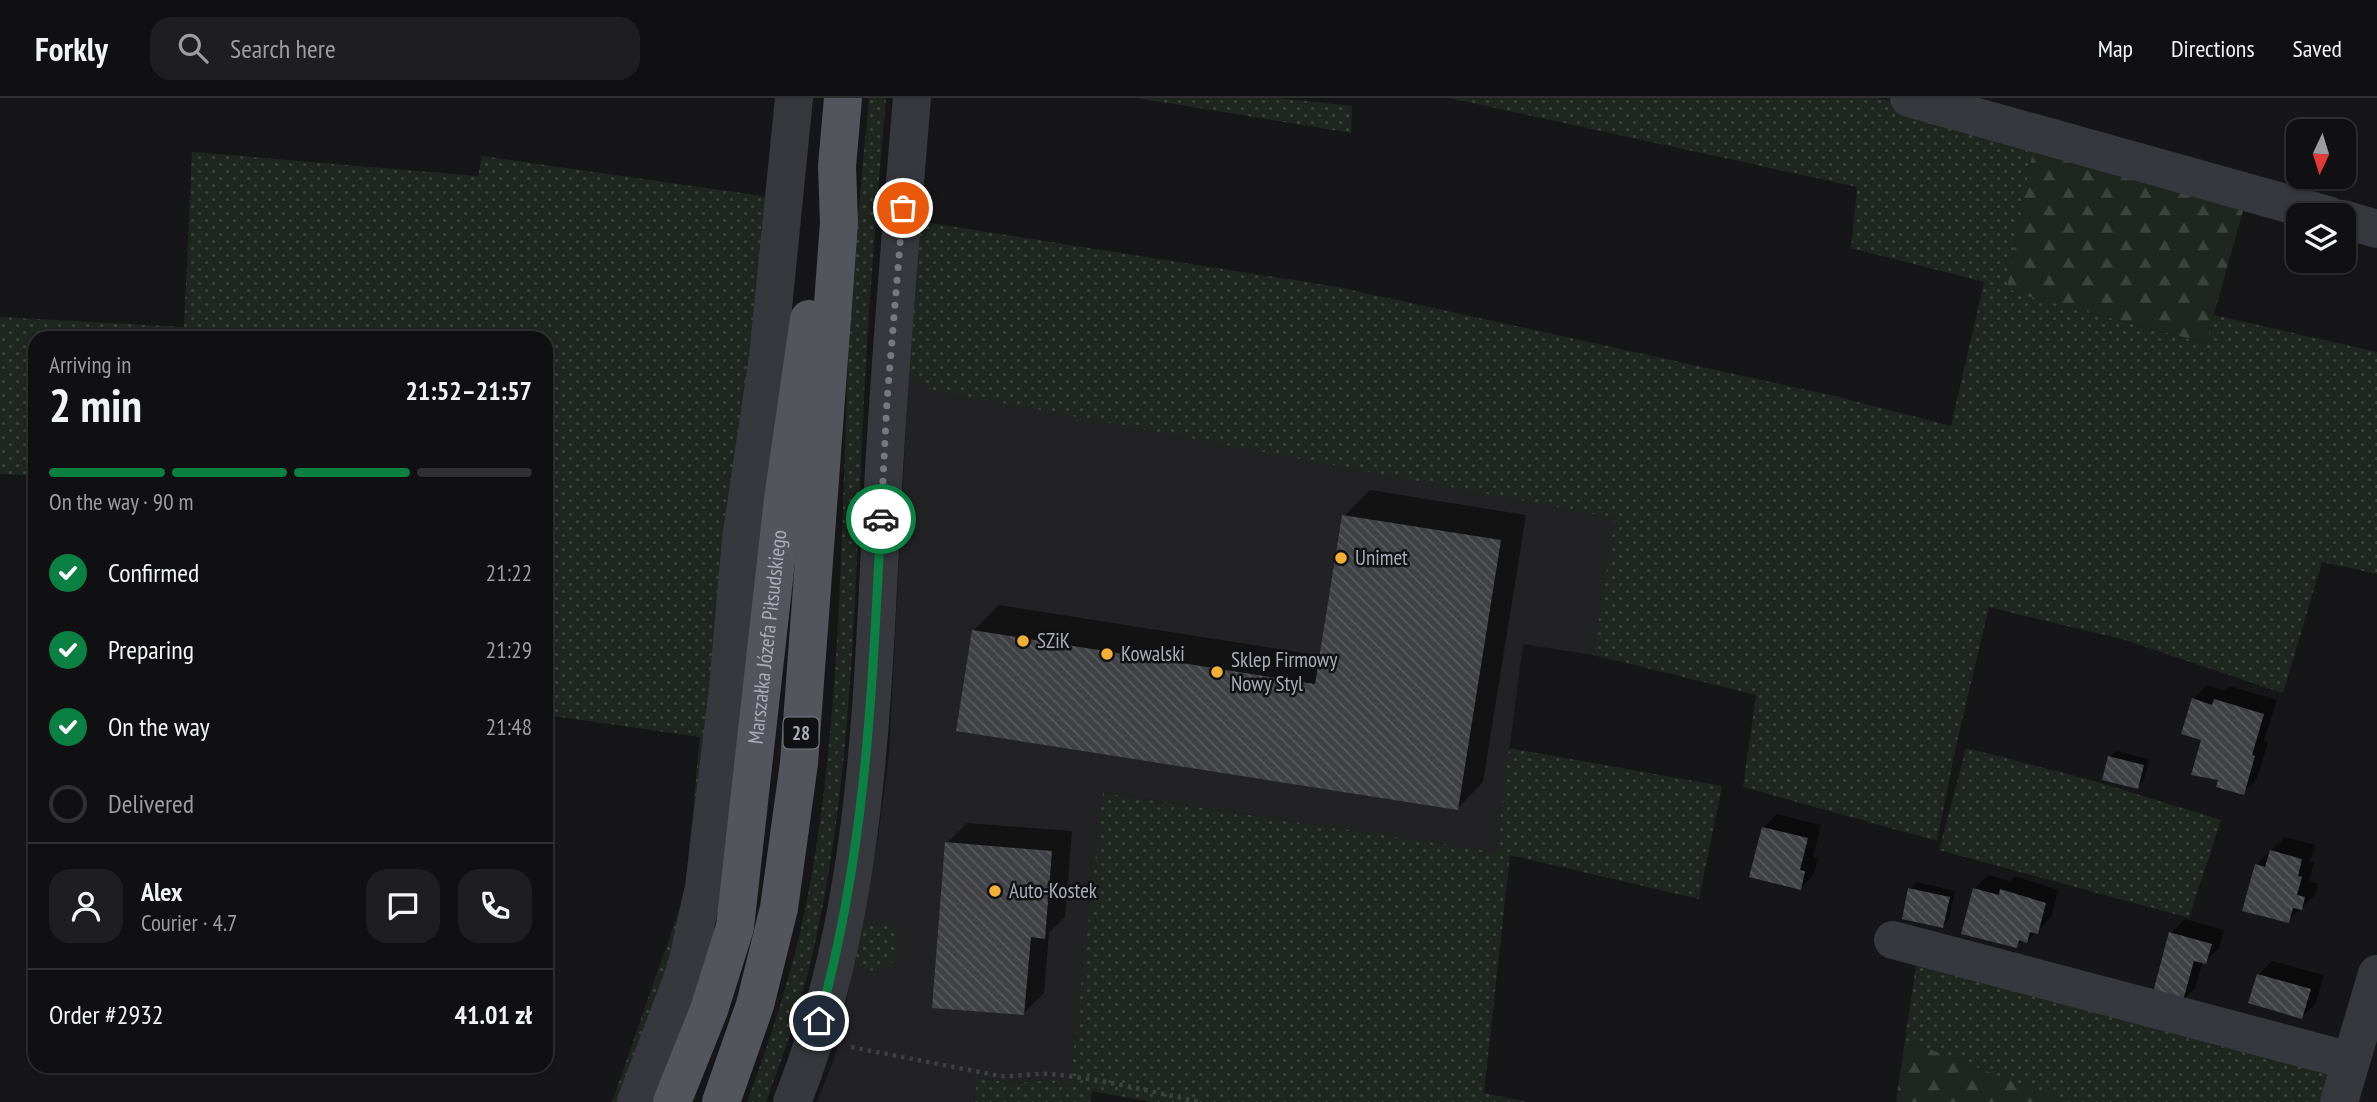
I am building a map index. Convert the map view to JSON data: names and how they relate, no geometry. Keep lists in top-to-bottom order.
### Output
{
  "streets": {
    "main road": ["Marszałka Józefa Piłsudskiego", "28"]
  },
  "places": [
    "Unimet",
    "SZiK",
    "Kowalski",
    "Sklep Firmowy Nowy Styl",
    "Auto-Kostek"
  ],
  "north": "bottom",
  "page": {
    "header": "Forkly",
    "search": "Search here",
    "nav": ["Map", "Directions", "Saved"],
    "heading": ["2 min", "Arriving in", "21:52–21:57"],
    "panel": [
      "Alex",
      "Courier · 4.7",
      "Order #2932",
      "41.01 zł"
    ],
    "bar": "On the way · 90 m",
    "list": [
      ["Confirmed", "21:22"],
      ["Preparing", "21:29"],
      ["On the way", "21:48"],
      "Delivered"
    ]
  }
}
